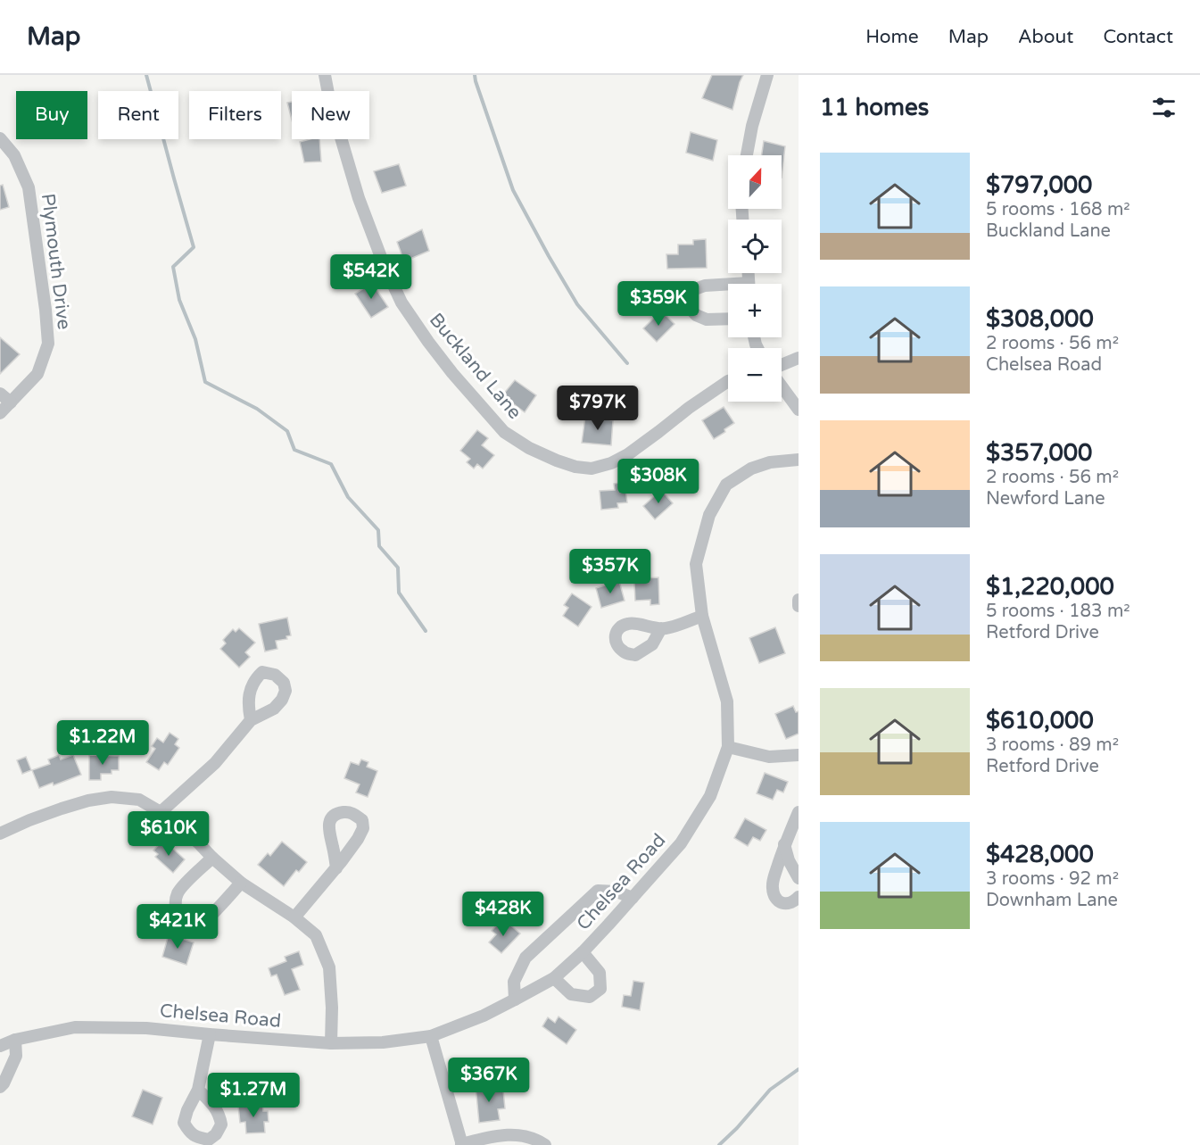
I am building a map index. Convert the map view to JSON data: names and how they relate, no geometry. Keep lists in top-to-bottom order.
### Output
{
  "streets": {
    "street": ["Plymouth Drive", "Buckland Lane", "Chelsea Road"]
  },
  "north": "top",
  "page": {
    "header": "Map",
    "nav": [
      "Home",
      "Map",
      "About",
      "Contact"
    ],
    "heading": "11 homes",
    "chip": [
      "Buy",
      "Rent",
      "Filters",
      "New"
    ],
    "list": [
      {
        "name": "$797,000",
        "note": "5 rooms · 168 m² · Buckland Lane"
      },
      {
        "name": "$308,000",
        "note": "2 rooms · 56 m² · Chelsea Road"
      },
      {
        "name": "$357,000",
        "note": "2 rooms · 56 m² · Newford Lane"
      },
      {
        "name": "$1,220,000",
        "note": "5 rooms · 183 m² · Retford Drive"
      },
      {
        "name": "$610,000",
        "note": "3 rooms · 89 m² · Retford Drive"
      },
      {
        "name": "$428,000",
        "note": "3 rooms · 92 m² · Downham Lane"
      }
    ],
    "map_buttons": ["+", "−"],
    "price": [
      "$542K",
      "$359K",
      "$797K",
      "$308K",
      "$357K",
      "$1.22M",
      "$610K",
      "$428K",
      "$421K",
      "$367K",
      "$1.27M"
    ]
  }
}
